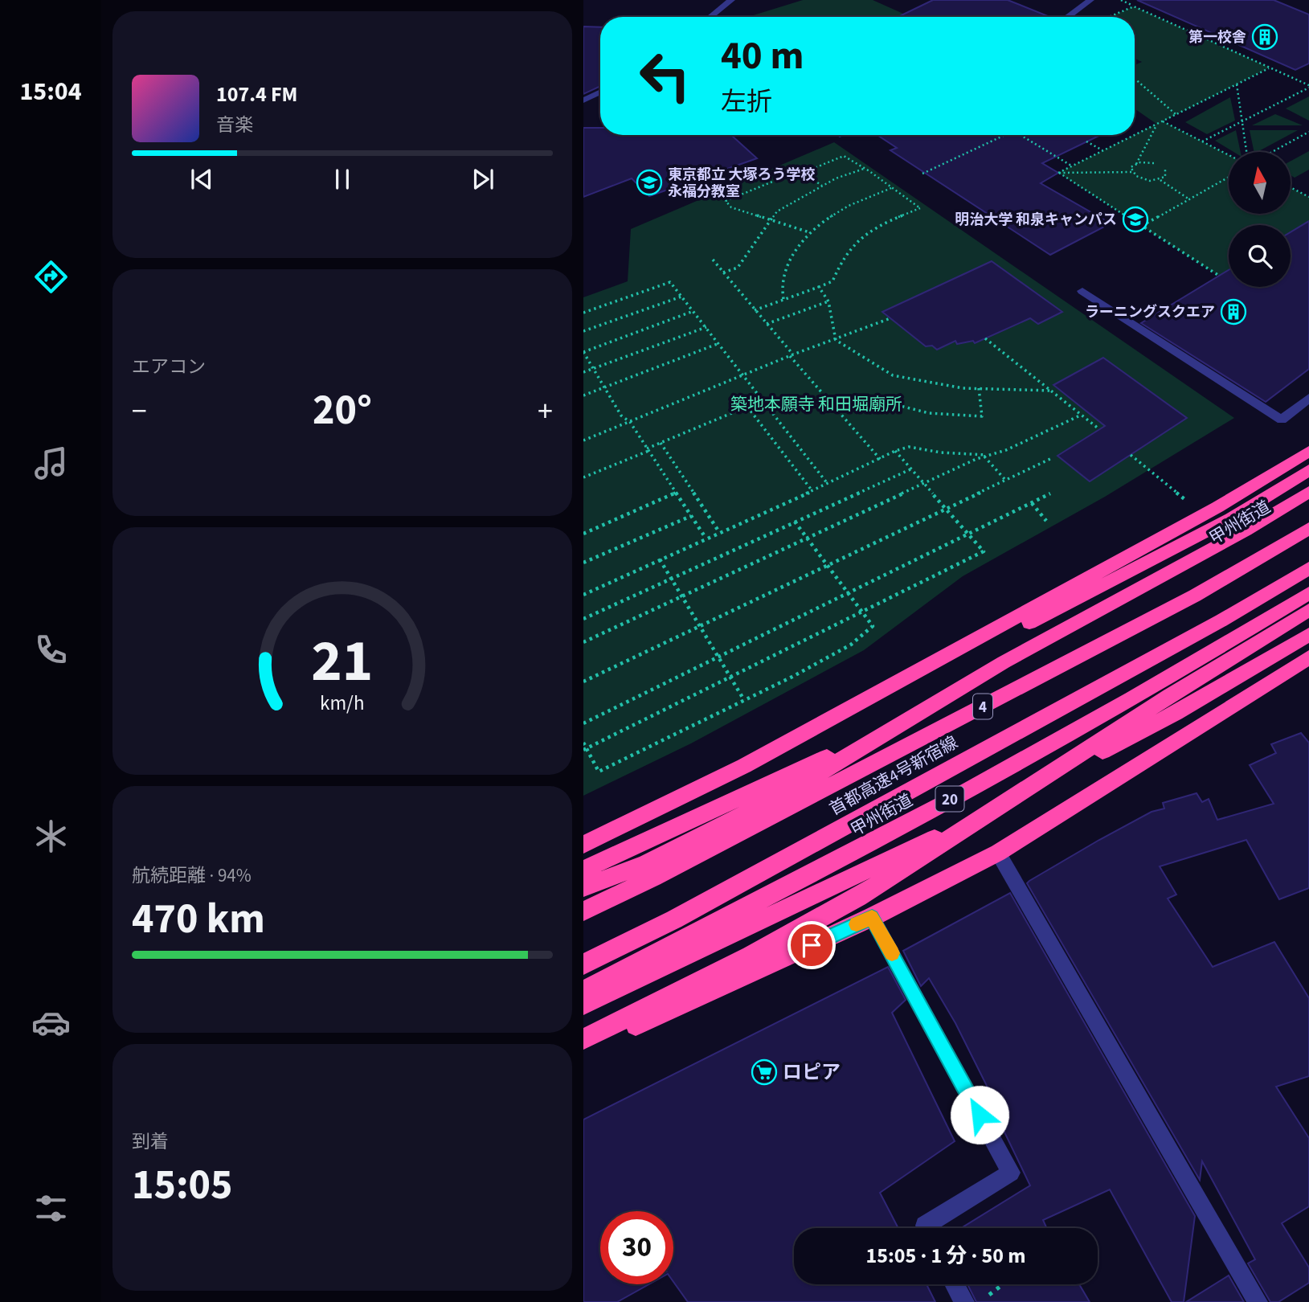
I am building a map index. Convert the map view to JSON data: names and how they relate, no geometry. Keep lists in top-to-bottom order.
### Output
{
  "streets": {
    "highway": [
      "甲州街道",
      "4",
      "首都高速4号新宿線",
      "20"
    ]
  },
  "crossings": [
    ["4", "首都高速4号新宿線"]
  ],
  "parks": ["築地本願寺 和田堀廟所"],
  "places": {
    "building": ["第一校舎", "ラーニングスクエア"],
    "school or university": ["東京都立 大塚ろう学校 永福分教室", "明治大学 和泉キャンパス"],
    "supermarket": ["ロピア"]
  },
  "north": "top",
  "page": {
    "tabs": "15:04",
    "turn": ["40 m", "左折"],
    "song": ["107.4 FM", "音楽"],
    "tile": [
      "エアコン",
      ["航続距離 · 94%", "470 km"],
      ["到着", "15:05"]
    ],
    "heat": ["−", "20°", "+"],
    "limit": "30",
    "trip": "15:05 · 1 分 · 50 m",
    "gauge": ["21", "km/h"]
  }
}
